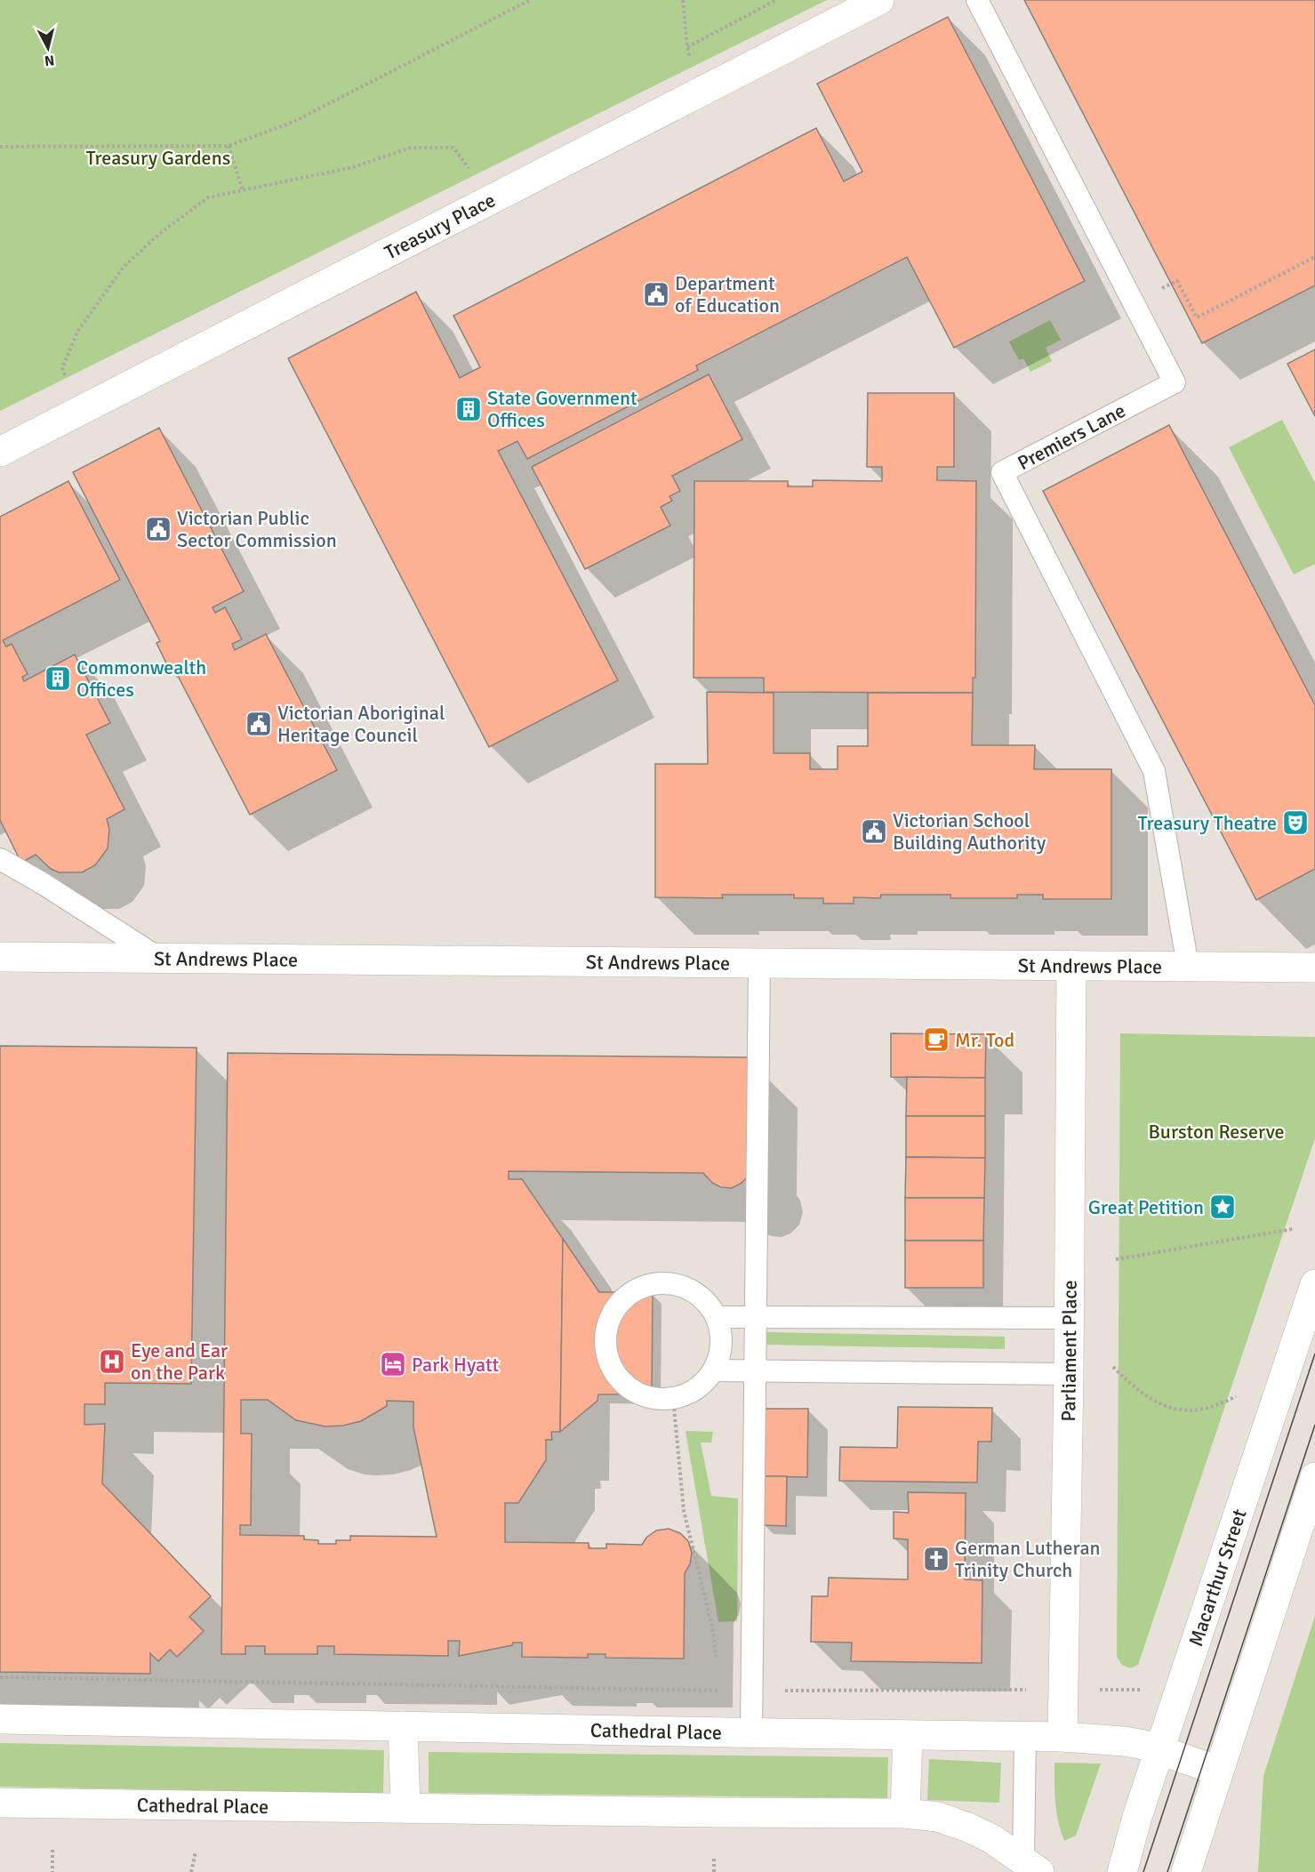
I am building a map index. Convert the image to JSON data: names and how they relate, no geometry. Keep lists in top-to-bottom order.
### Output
{
  "streets": {
    "street": [
      "Treasury Place",
      "St Andrews Place",
      "Parliament Place",
      "Macarthur Street",
      "Cathedral Place"
    ],
    "lane": ["Premiers Lane"]
  },
  "crossings": [
    ["Premiers Lane", "St Andrews Place"],
    ["St Andrews Place", "Parliament Place"],
    ["Parliament Place", "Cathedral Place"],
    ["Macarthur Street", "Cathedral Place"]
  ],
  "parks": ["Treasury Gardens", "Burston Reserve"],
  "places": {
    "public building": [
      "Department of Education",
      "Victorian Public Sector Commission",
      "Victorian Aboriginal Heritage Council",
      "Victorian School Building Authority"
    ],
    "building": ["State Government Offices", "Commonwealth Offices"],
    "theatre": ["Treasury Theatre"],
    "cafe": ["Mr. Tod"],
    "place": ["Great Petition"],
    "hospital": ["Eye and Ear on the Park"],
    "hotel": ["Park Hyatt"],
    "church": ["German Lutheran Trinity Church"]
  },
  "north": "bottom"
}
